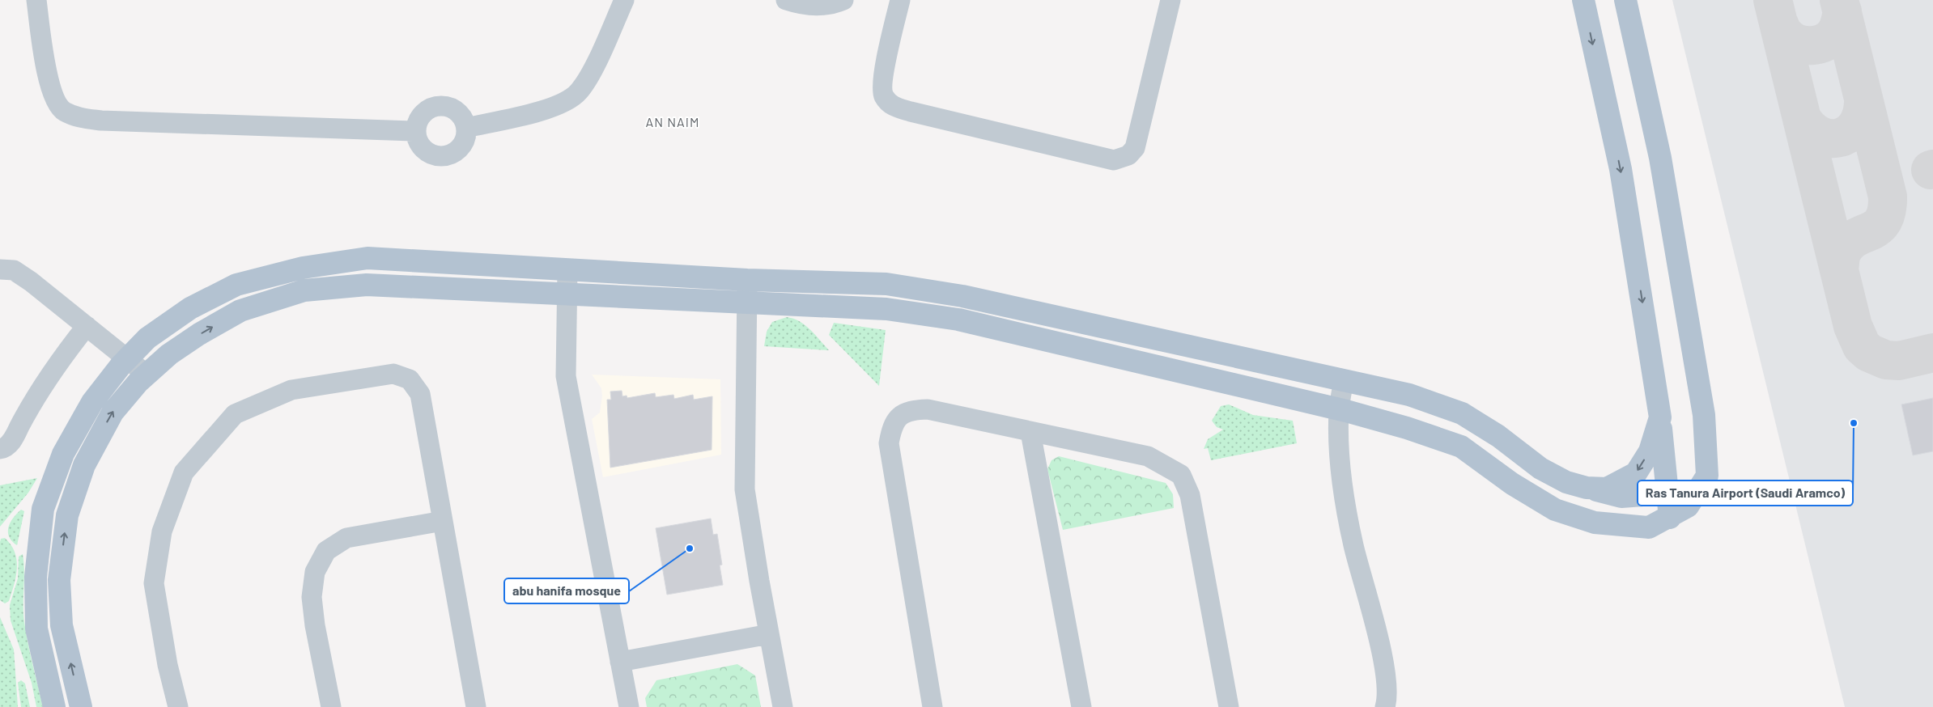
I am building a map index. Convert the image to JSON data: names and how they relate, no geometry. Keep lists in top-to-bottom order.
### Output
{
  "districts": ["AN NAIM"],
  "places": ["Ras Tanura Airport (Saudi Aramco)", "abu hanifa mosque"]
}
